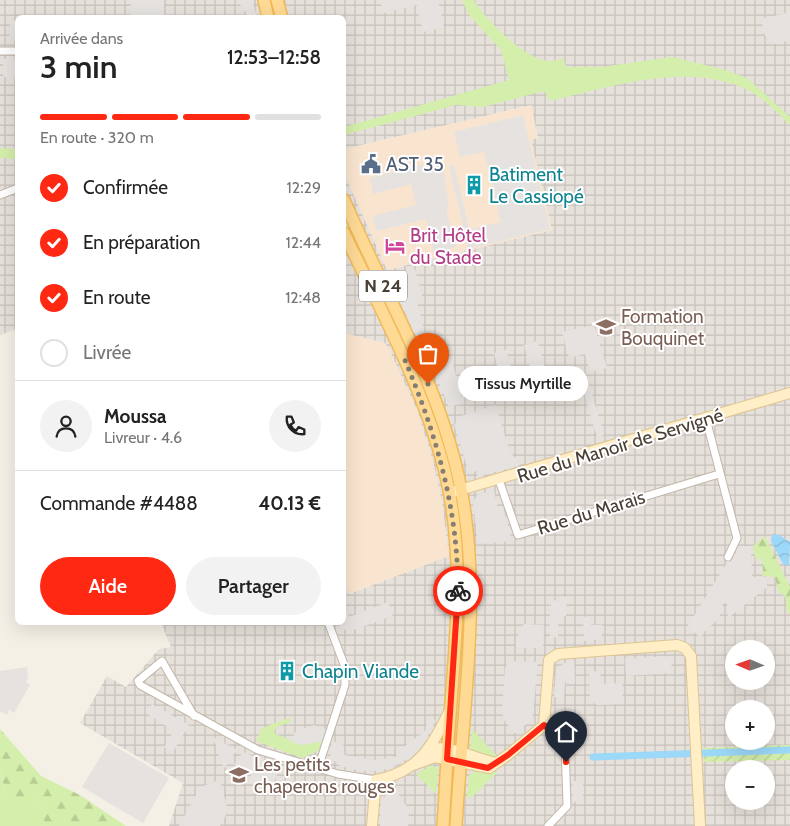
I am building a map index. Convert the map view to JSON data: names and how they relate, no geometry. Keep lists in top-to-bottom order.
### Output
{
  "streets": {
    "main road": ["N 24"],
    "street": ["Rue du Manoir de Servigné", "Rue du Marais"]
  },
  "crossings": [
    ["N 24", "Rue du Manoir de Servigné"],
    ["Rue du Manoir de Servigné", "Rue du Marais"]
  ],
  "places": {
    "public building": ["AST 35"],
    "building": ["Batiment Le Cassiopé", "Chapin Viande"],
    "hotel": ["Brit Hôtel du Stade"],
    "school or university": ["Formation Bouquinet", "Les petits chaperons rouges"],
    "other": ["Tissus Myrtille"]
  },
  "north": "left",
  "page": {
    "heading": ["3 min", "Arrivée dans", "12:53–12:58"],
    "panel": [
      "Moussa",
      "Livreur · 4.6",
      "Commande #4488",
      "40.13 €"
    ],
    "bar": "En route · 320 m",
    "list": [
      ["Confirmée", "12:29"],
      ["En préparation", "12:44"],
      ["En route", "12:48"],
      "Livrée"
    ],
    "bubble": "Tissus Myrtille",
    "buttons": ["Aide", "Partager"],
    "map_buttons": ["+", "−"]
  }
}
